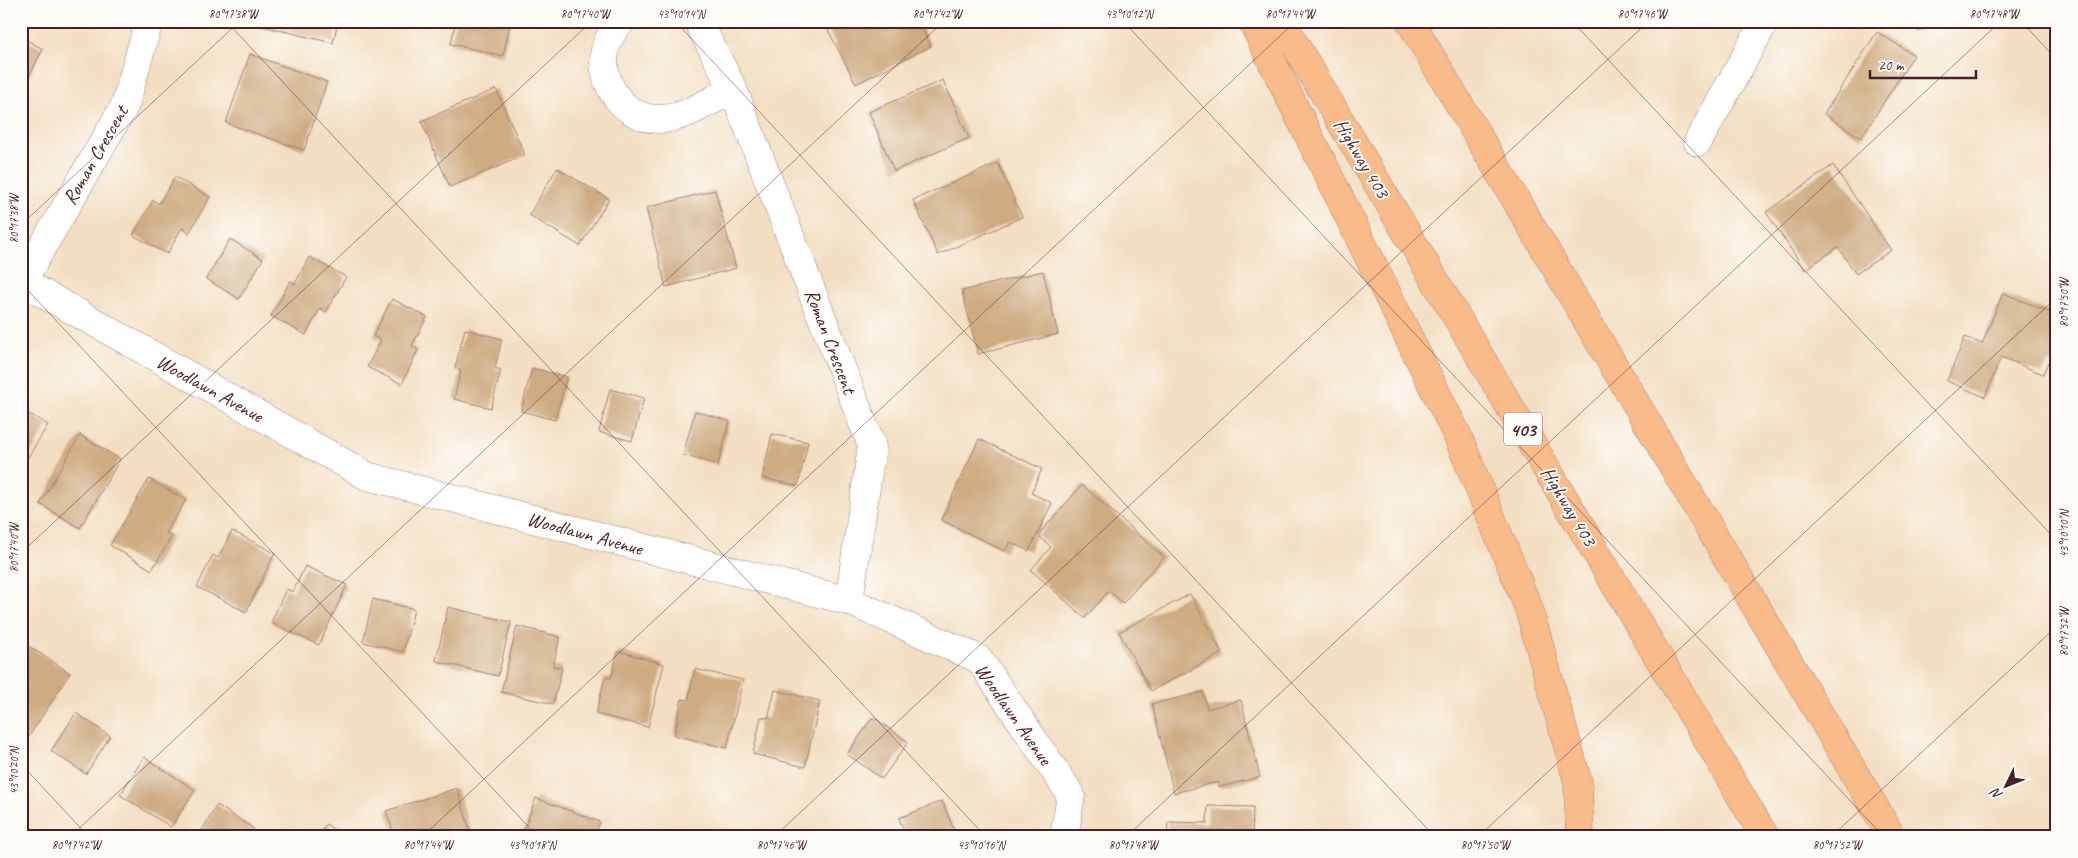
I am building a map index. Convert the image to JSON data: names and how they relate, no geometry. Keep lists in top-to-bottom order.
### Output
{
  "streets": {
    "highway": ["Highway 403", "403"],
    "street": ["Roman Crescent", "Woodlawn Avenue"]
  },
  "crossings": [
    ["Roman Crescent", "Woodlawn Avenue"]
  ],
  "scale_bar": "20 m",
  "north": "bottom left",
  "coordinates": [
    "80°17'38\"W",
    "80°17'40\"W",
    "43°10'14\"N",
    "80°17'42\"W",
    "43°10'12\"N",
    "80°17'44\"W",
    "80°17'46\"W",
    "80°17'48\"W",
    "80°17'50\"W",
    "43°10'10\"N",
    "80°17'52\"W",
    "43°10'20\"N",
    "43°10'18\"N",
    "43°10'16\"N"
  ]
}
